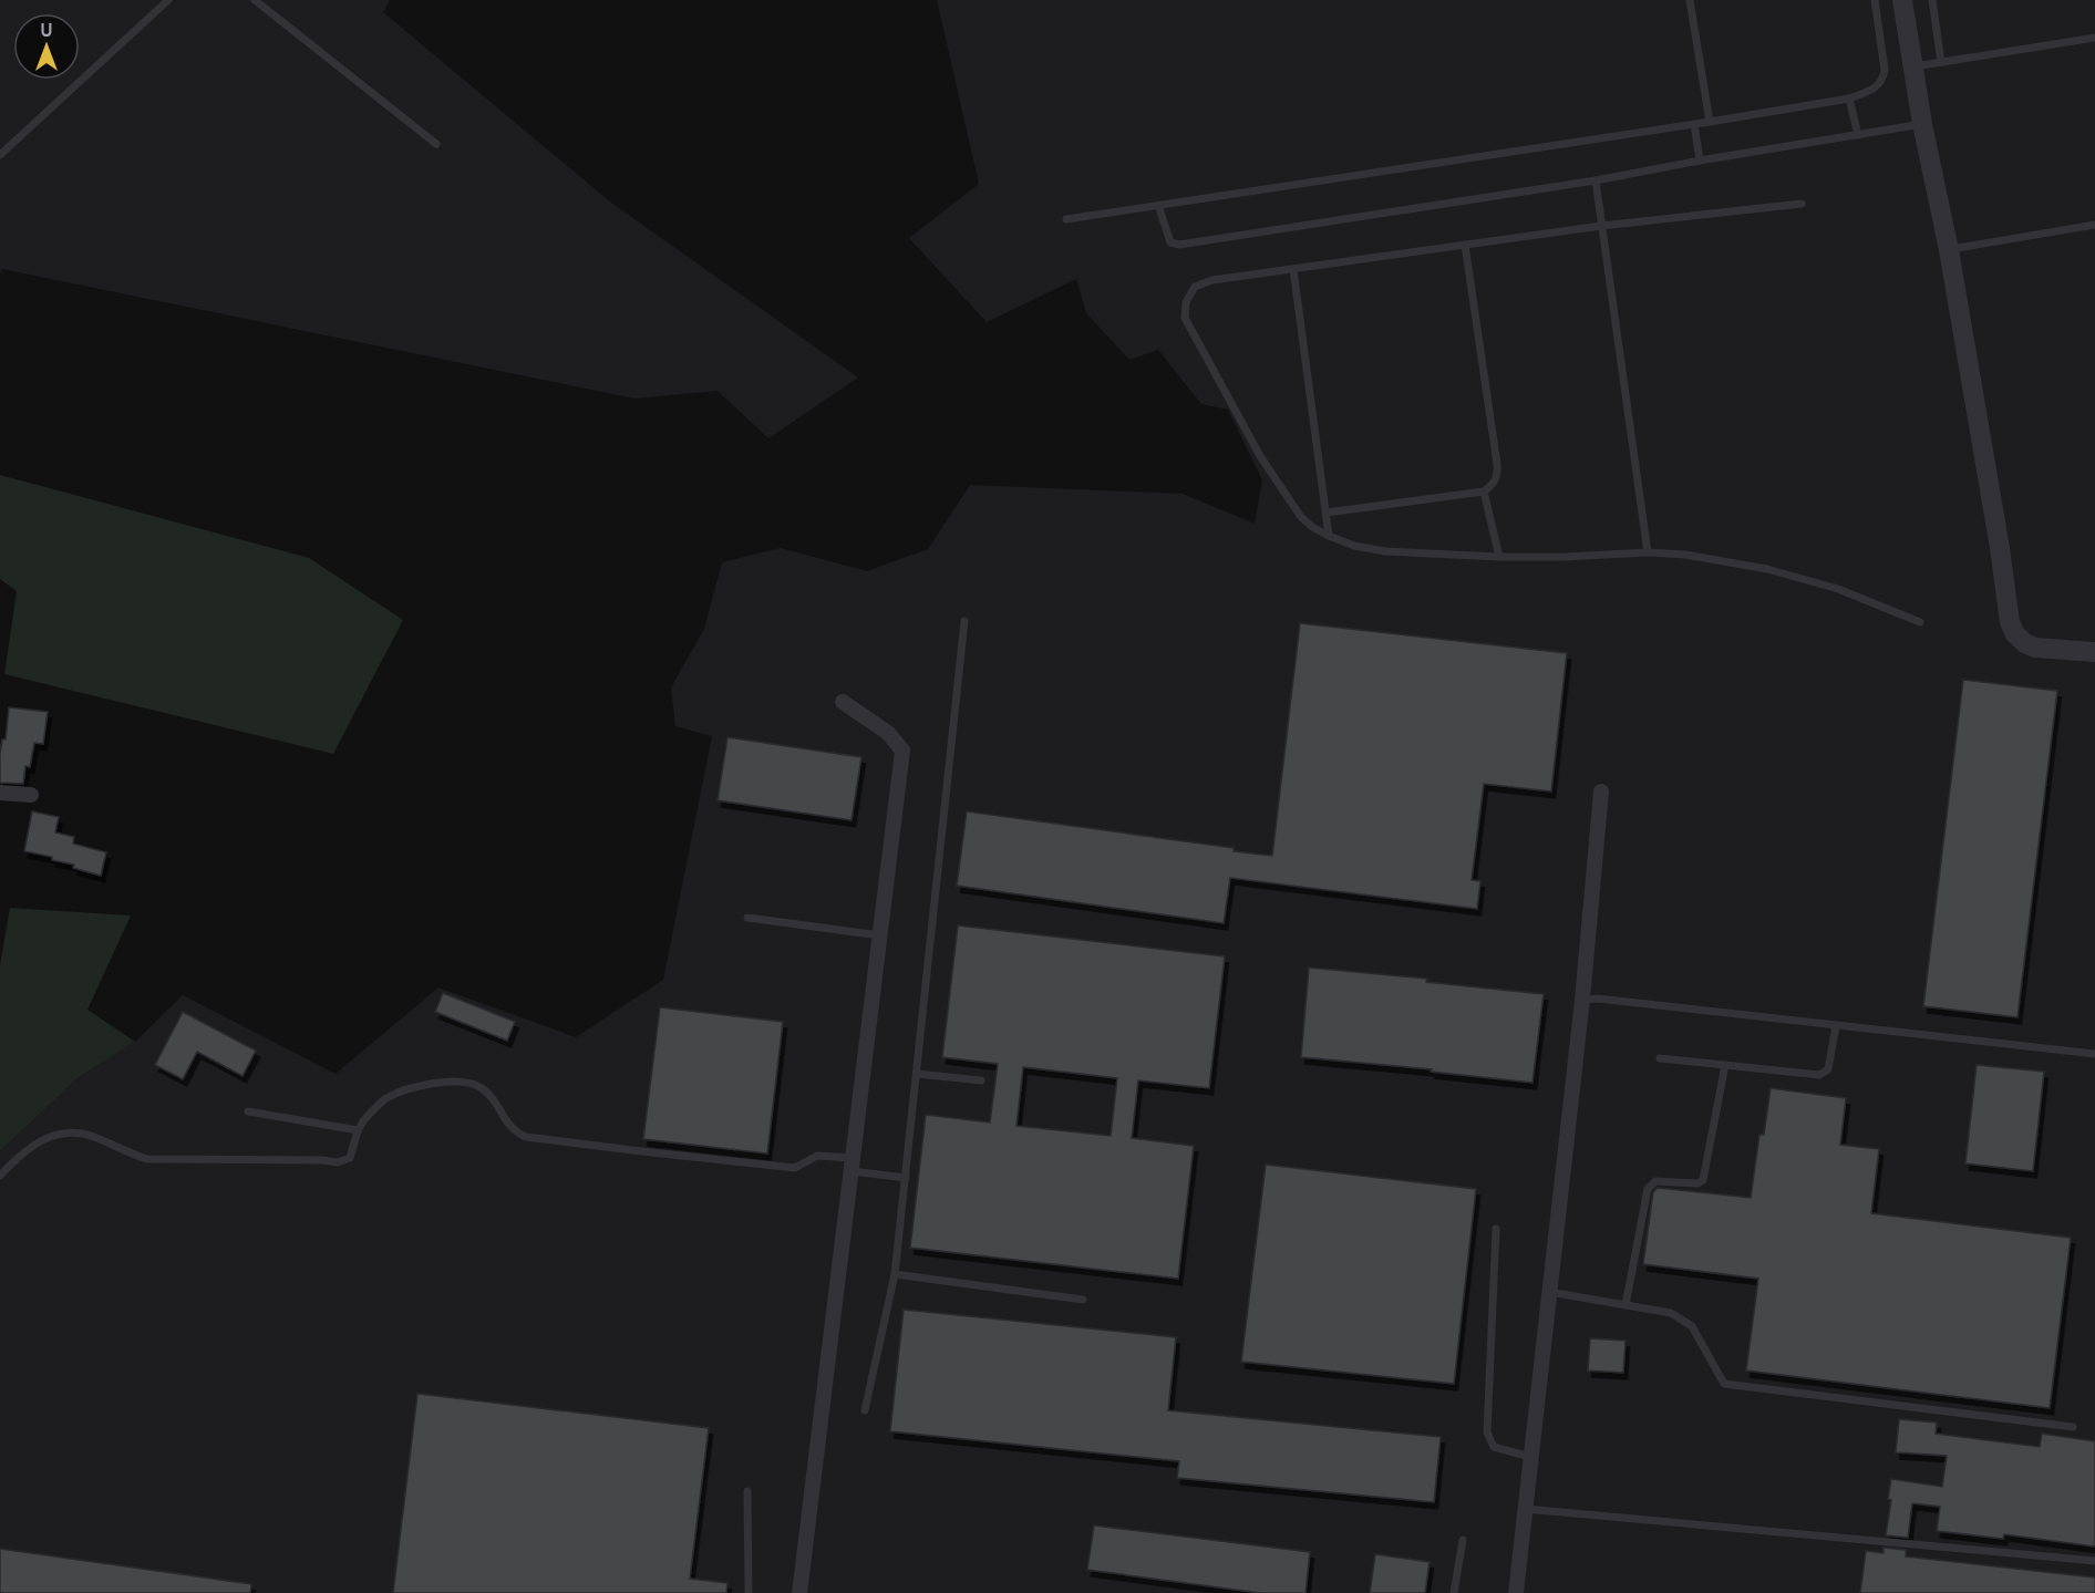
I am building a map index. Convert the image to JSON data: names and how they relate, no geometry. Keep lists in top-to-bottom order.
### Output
{
  "north": "top"
}
